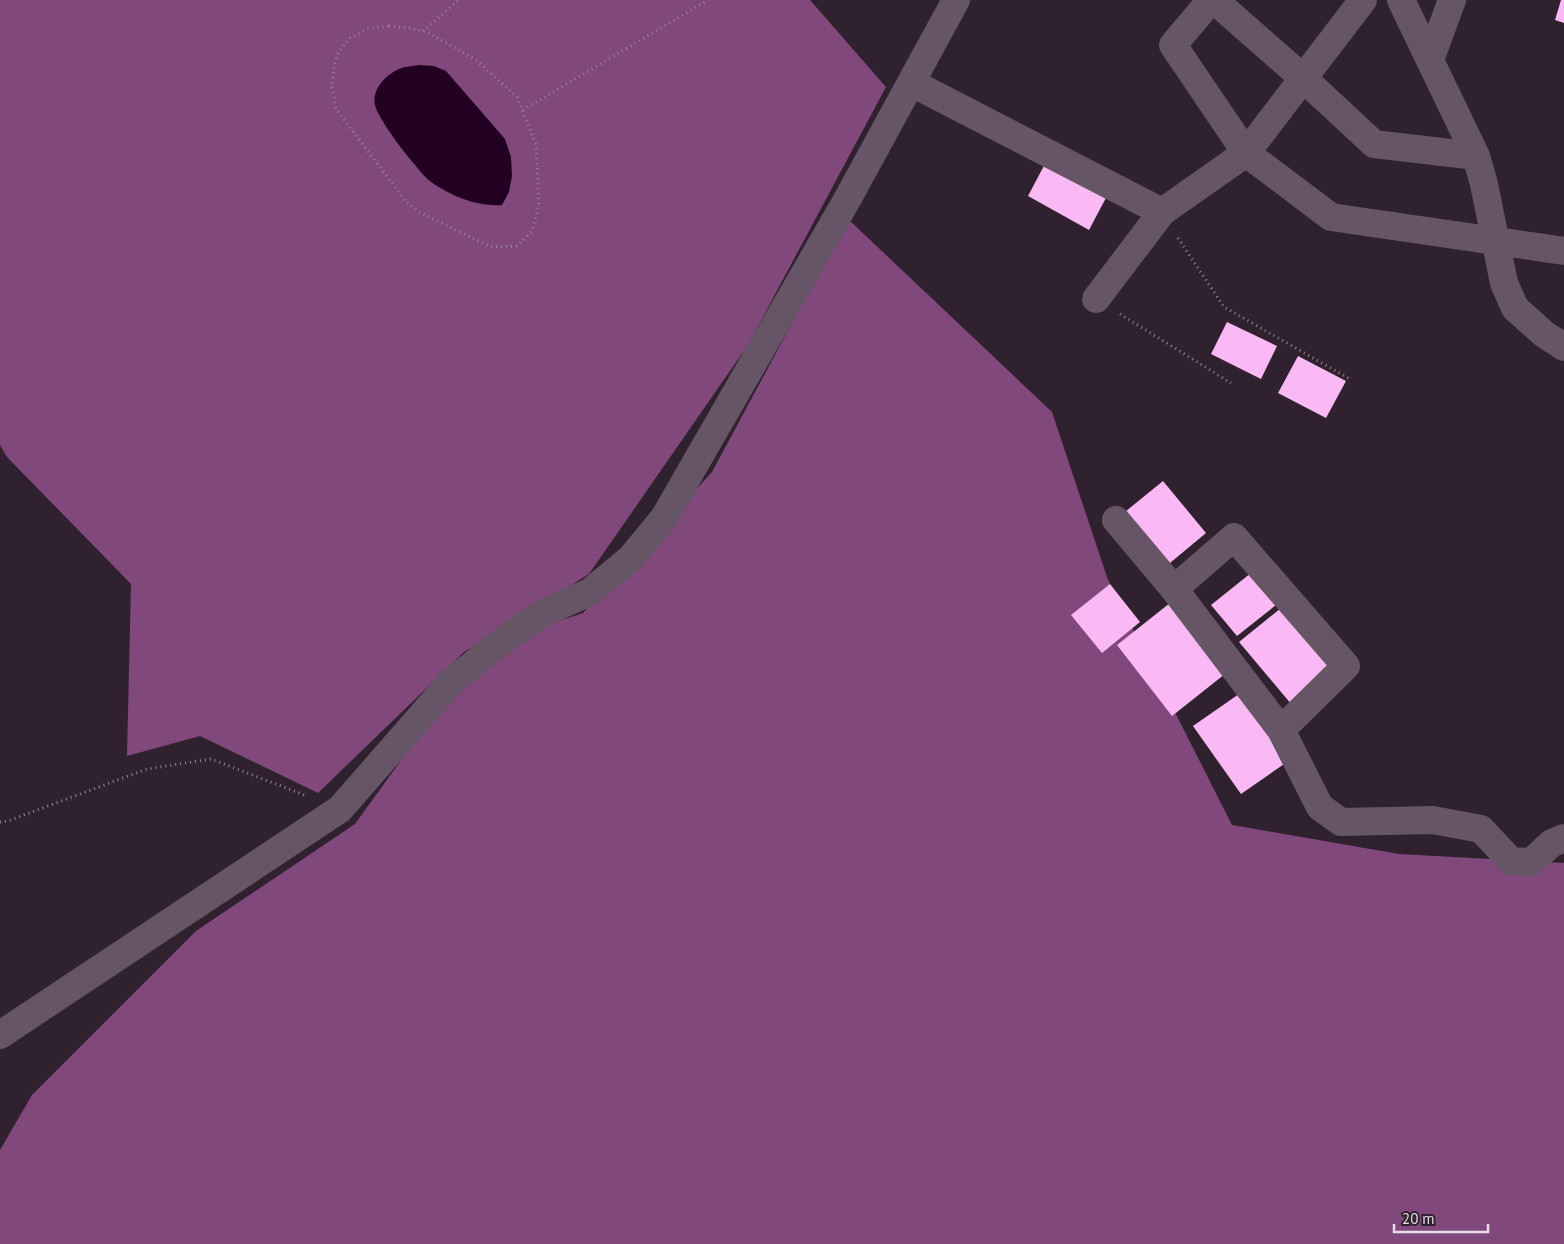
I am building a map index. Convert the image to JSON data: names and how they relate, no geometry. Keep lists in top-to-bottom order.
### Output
{
  "scale_bar": "20 m"
}
